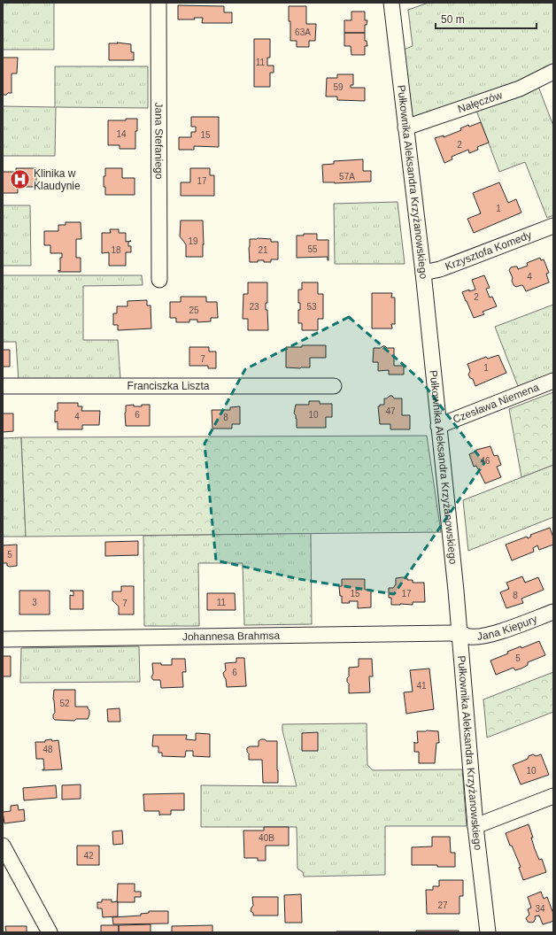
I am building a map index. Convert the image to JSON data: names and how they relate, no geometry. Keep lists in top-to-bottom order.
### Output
{
  "streets": {
    "street": [
      "Nałęczów",
      "Jana Stefaniego",
      "Pułkownika Aleksandra Krzyżanowskiego",
      "Krzysztofa Komedy",
      "Franciszka Liszta",
      "Czesława Niemena",
      "Jana Kiepury",
      "Johannesa Brahmsa"
    ]
  },
  "crossings": [
    ["Nałęczów", "Pułkownika Aleksandra Krzyżanowskiego"],
    ["Pułkownika Aleksandra Krzyżanowskiego", "Krzysztofa Komedy"],
    ["Pułkownika Aleksandra Krzyżanowskiego", "Czesława Niemena"],
    ["Pułkownika Aleksandra Krzyżanowskiego", "Jana Kiepury"],
    ["Pułkownika Aleksandra Krzyżanowskiego", "Johannesa Brahmsa"],
    ["Jana Kiepury", "Johannesa Brahmsa"]
  ],
  "places": {
    "hospital": ["Klinika w Klaudynie"]
  },
  "house_numbers": [
    "63A",
    "11",
    "59",
    "14",
    "15",
    "2",
    "57A",
    "17",
    "1",
    "19",
    "55",
    "18",
    "21",
    "4",
    "2",
    "23",
    "53",
    "25",
    "7",
    "1",
    "47",
    "6",
    "10",
    "4",
    "8",
    "46",
    "5",
    "15",
    "17",
    "8",
    "3",
    "11",
    "7",
    "5",
    "6",
    "41",
    "52",
    "48",
    "10",
    "40B",
    "42",
    "27",
    "34"
  ],
  "scale_bar": "50 m"
}
